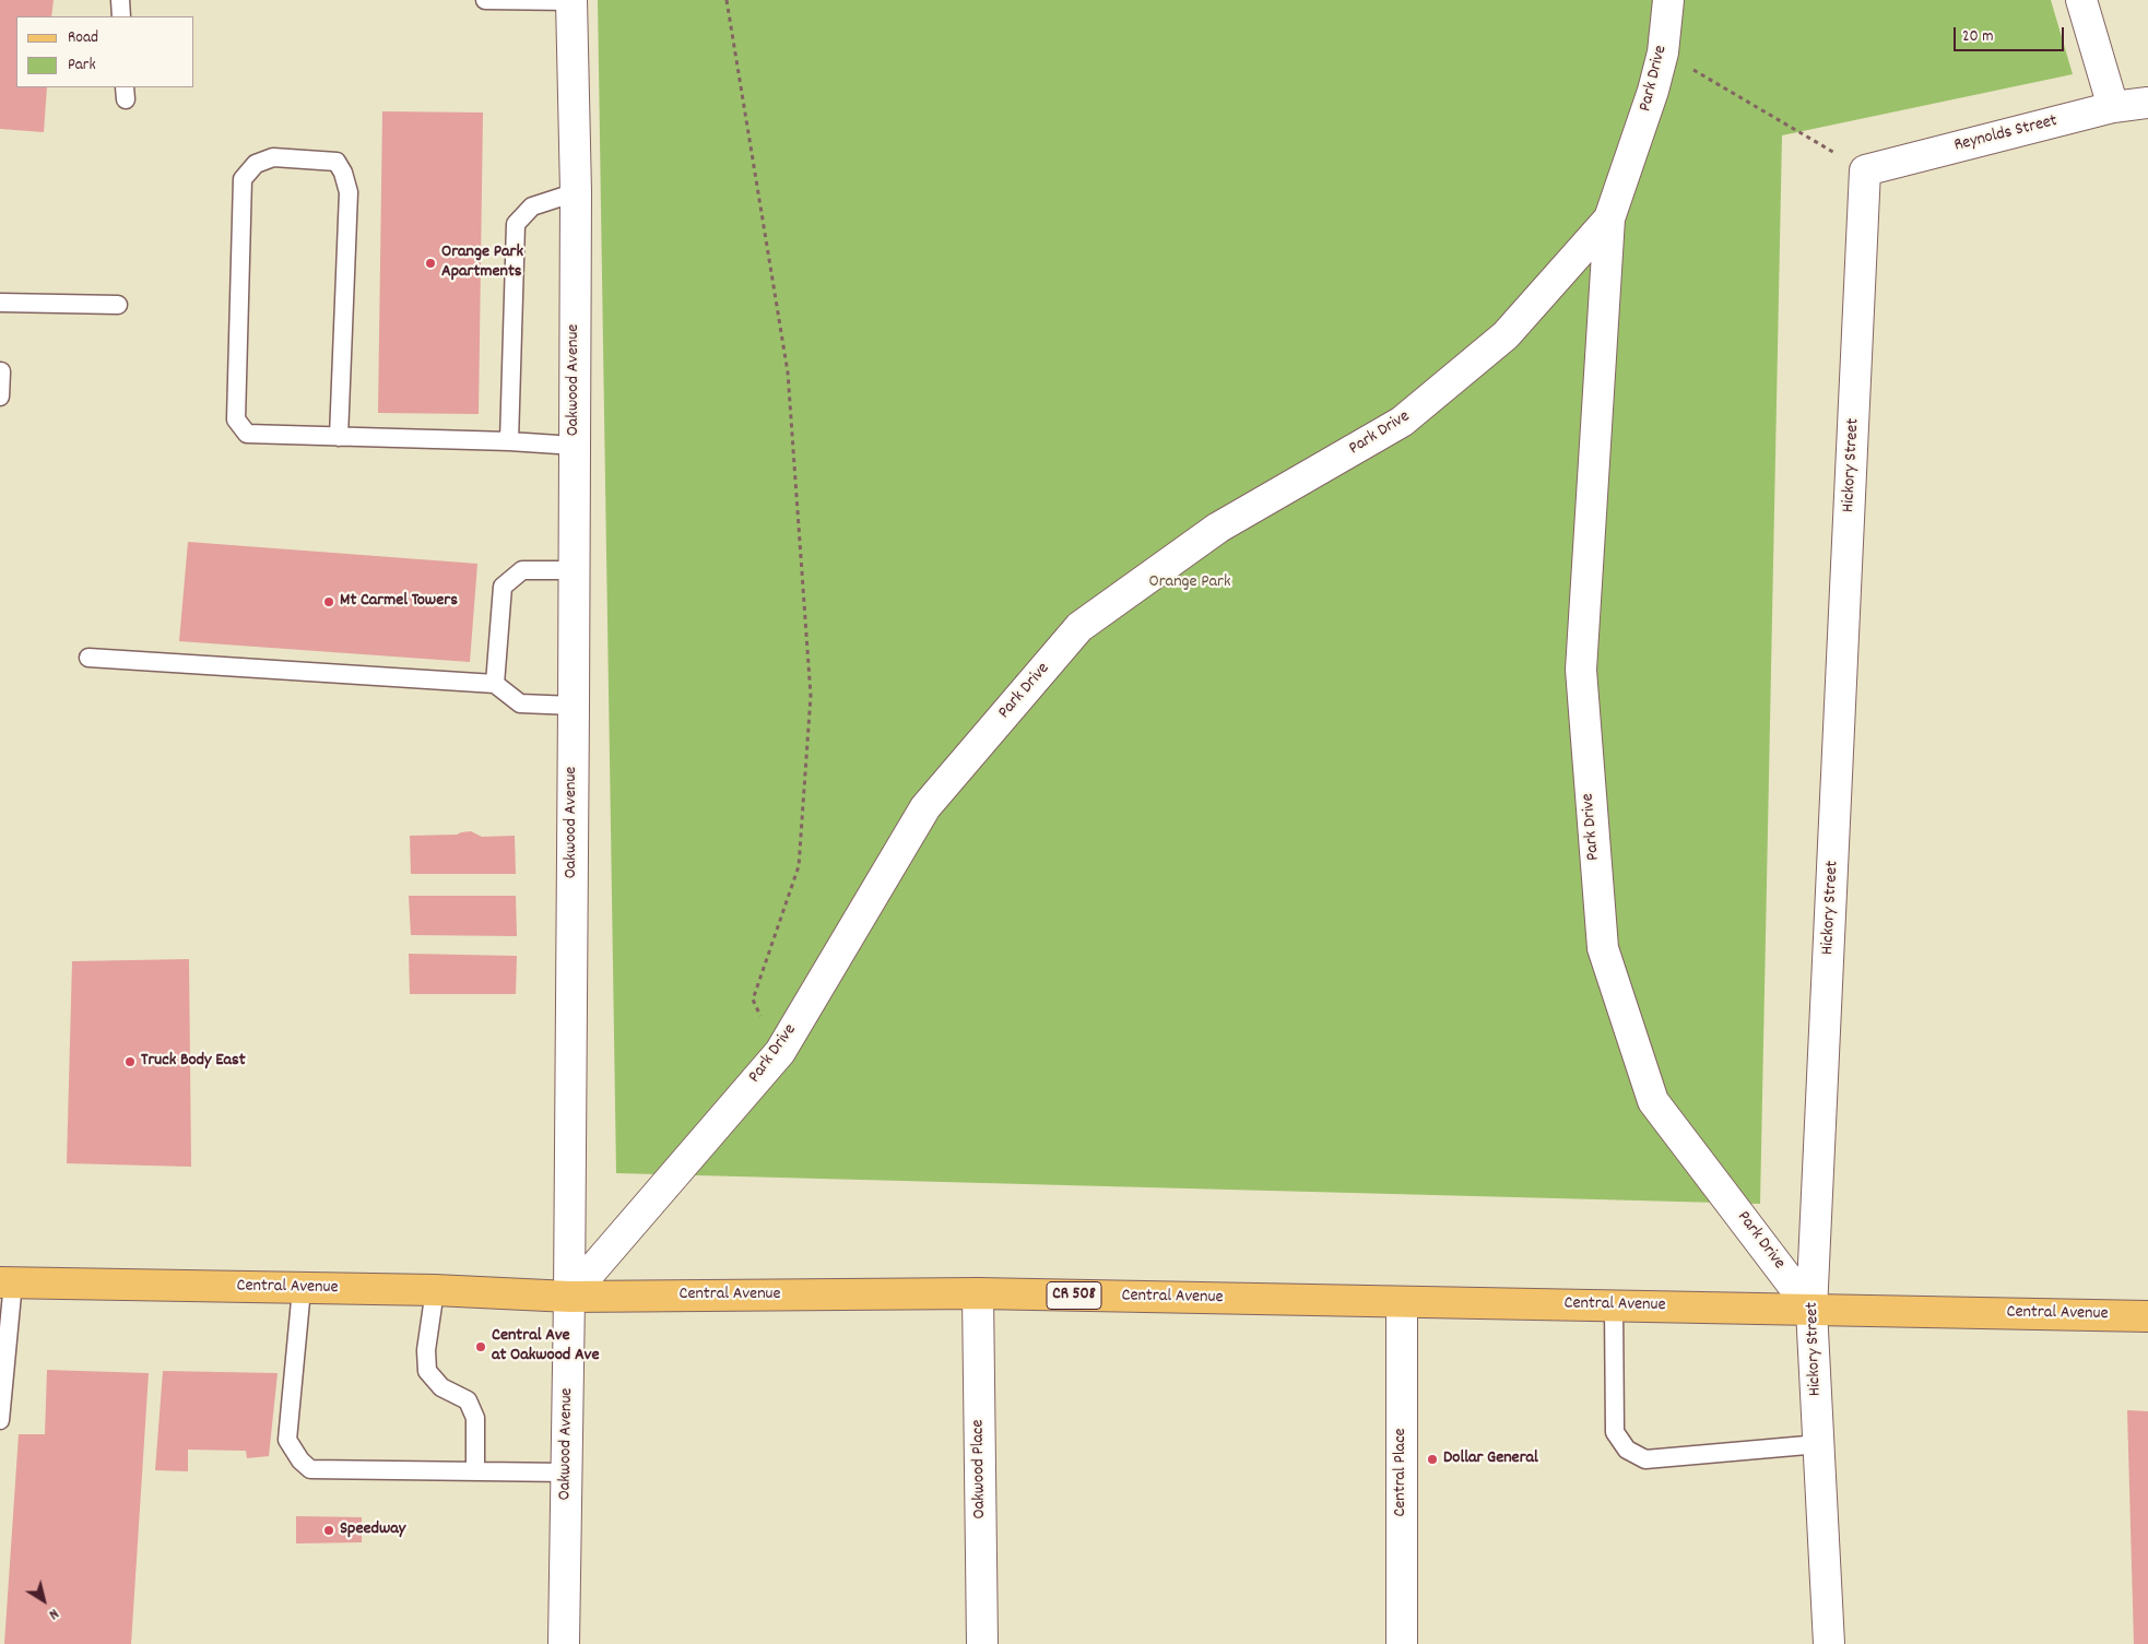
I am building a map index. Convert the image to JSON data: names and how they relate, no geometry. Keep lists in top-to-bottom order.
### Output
{
  "streets": {
    "main road": ["Central Avenue", "CR 508"],
    "street": [
      "Park Drive",
      "Reynolds Street",
      "Oakwood Avenue",
      "Hickory Street",
      "Oakwood Place",
      "Central Place"
    ]
  },
  "crossings": [
    ["Park Drive", "Oakwood Avenue"],
    ["Park Drive", "Hickory Street"],
    ["Park Drive", "Central Avenue"],
    ["Reynolds Street", "Hickory Street"],
    ["Oakwood Avenue", "Central Avenue"],
    ["Hickory Street", "Central Avenue"],
    ["Central Avenue", "Oakwood Place"],
    ["Central Avenue", "Central Place"]
  ],
  "parks": ["Orange Park"],
  "places": [
    "Orange Park Apartments",
    "Mt Carmel Towers",
    "Truck Body East",
    "Central Ave at Oakwood Ave",
    "Dollar General",
    "Speedway"
  ],
  "legend": ["Road", "Park"],
  "scale_bar": "20 m",
  "north": "bottom right"
}
